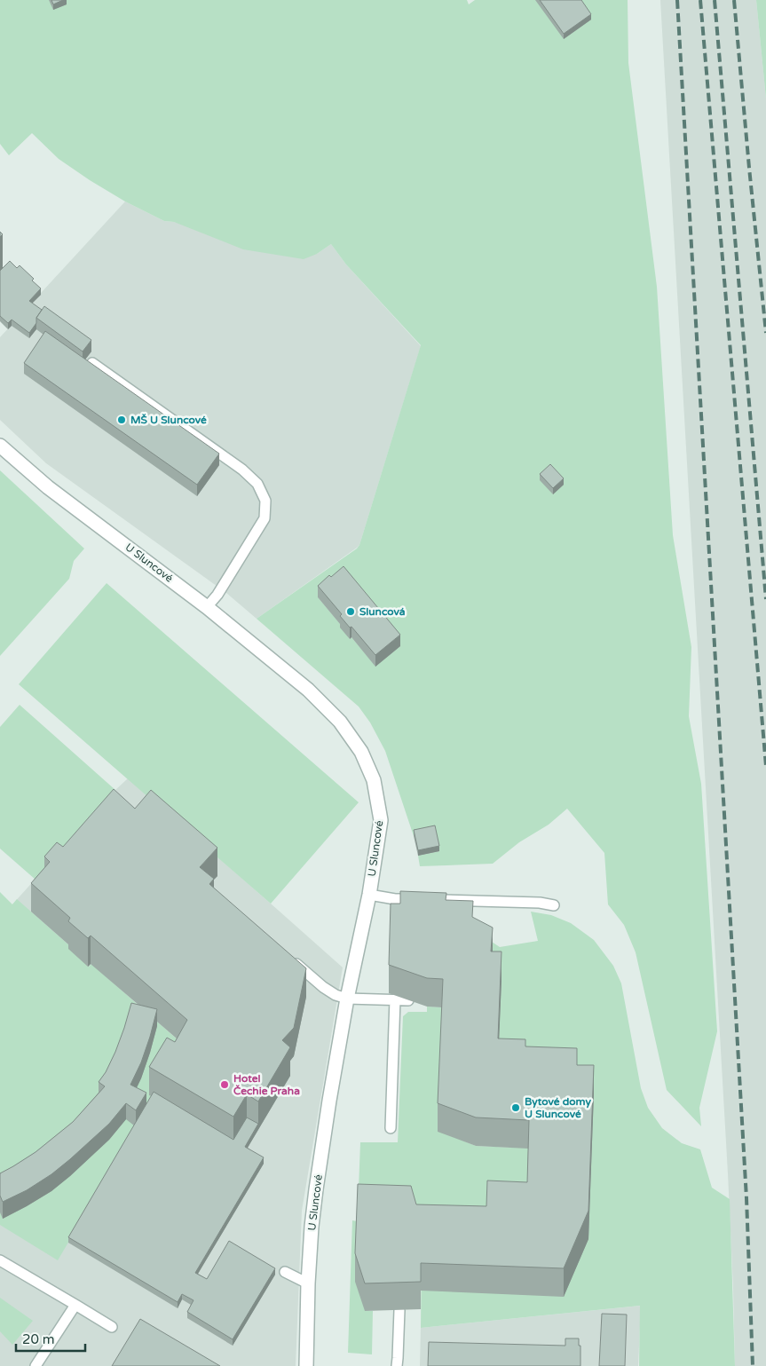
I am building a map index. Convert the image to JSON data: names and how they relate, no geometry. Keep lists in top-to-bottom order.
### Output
{
  "streets": {
    "street": ["U Sluncové"]
  },
  "places": [
    "MŠ U Sluncové",
    "Sluncová",
    "Hotel Čechie Praha",
    "Bytové domy U Sluncové"
  ],
  "scale_bar": "20 m"
}
